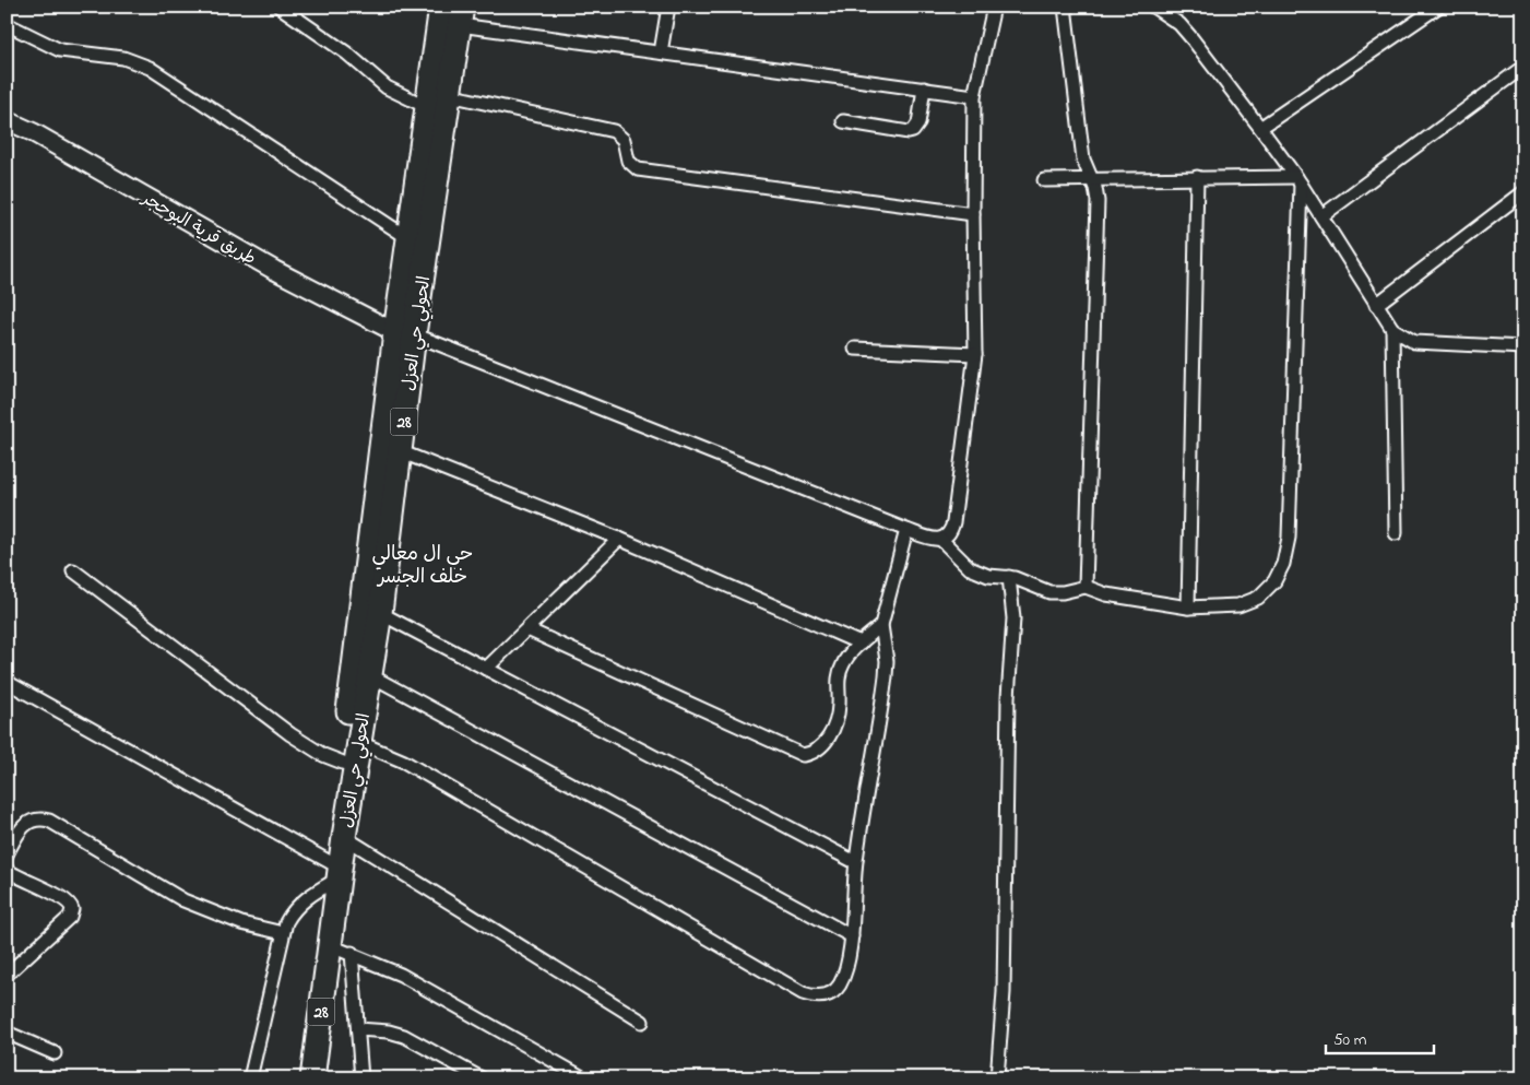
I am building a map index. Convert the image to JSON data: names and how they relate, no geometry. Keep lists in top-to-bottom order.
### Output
{
  "streets": {
    "highway": ["الحولي حي العزل", "28"],
    "street": ["طريق قرية البوحجر"]
  },
  "crossings": [
    ["طريق قرية البوحجر", "الحولي حي العزل"],
    ["الحولي حي العزل", "28"]
  ],
  "districts": ["حي ال معالي خلف الجسر"],
  "scale_bar": "50 m"
}
